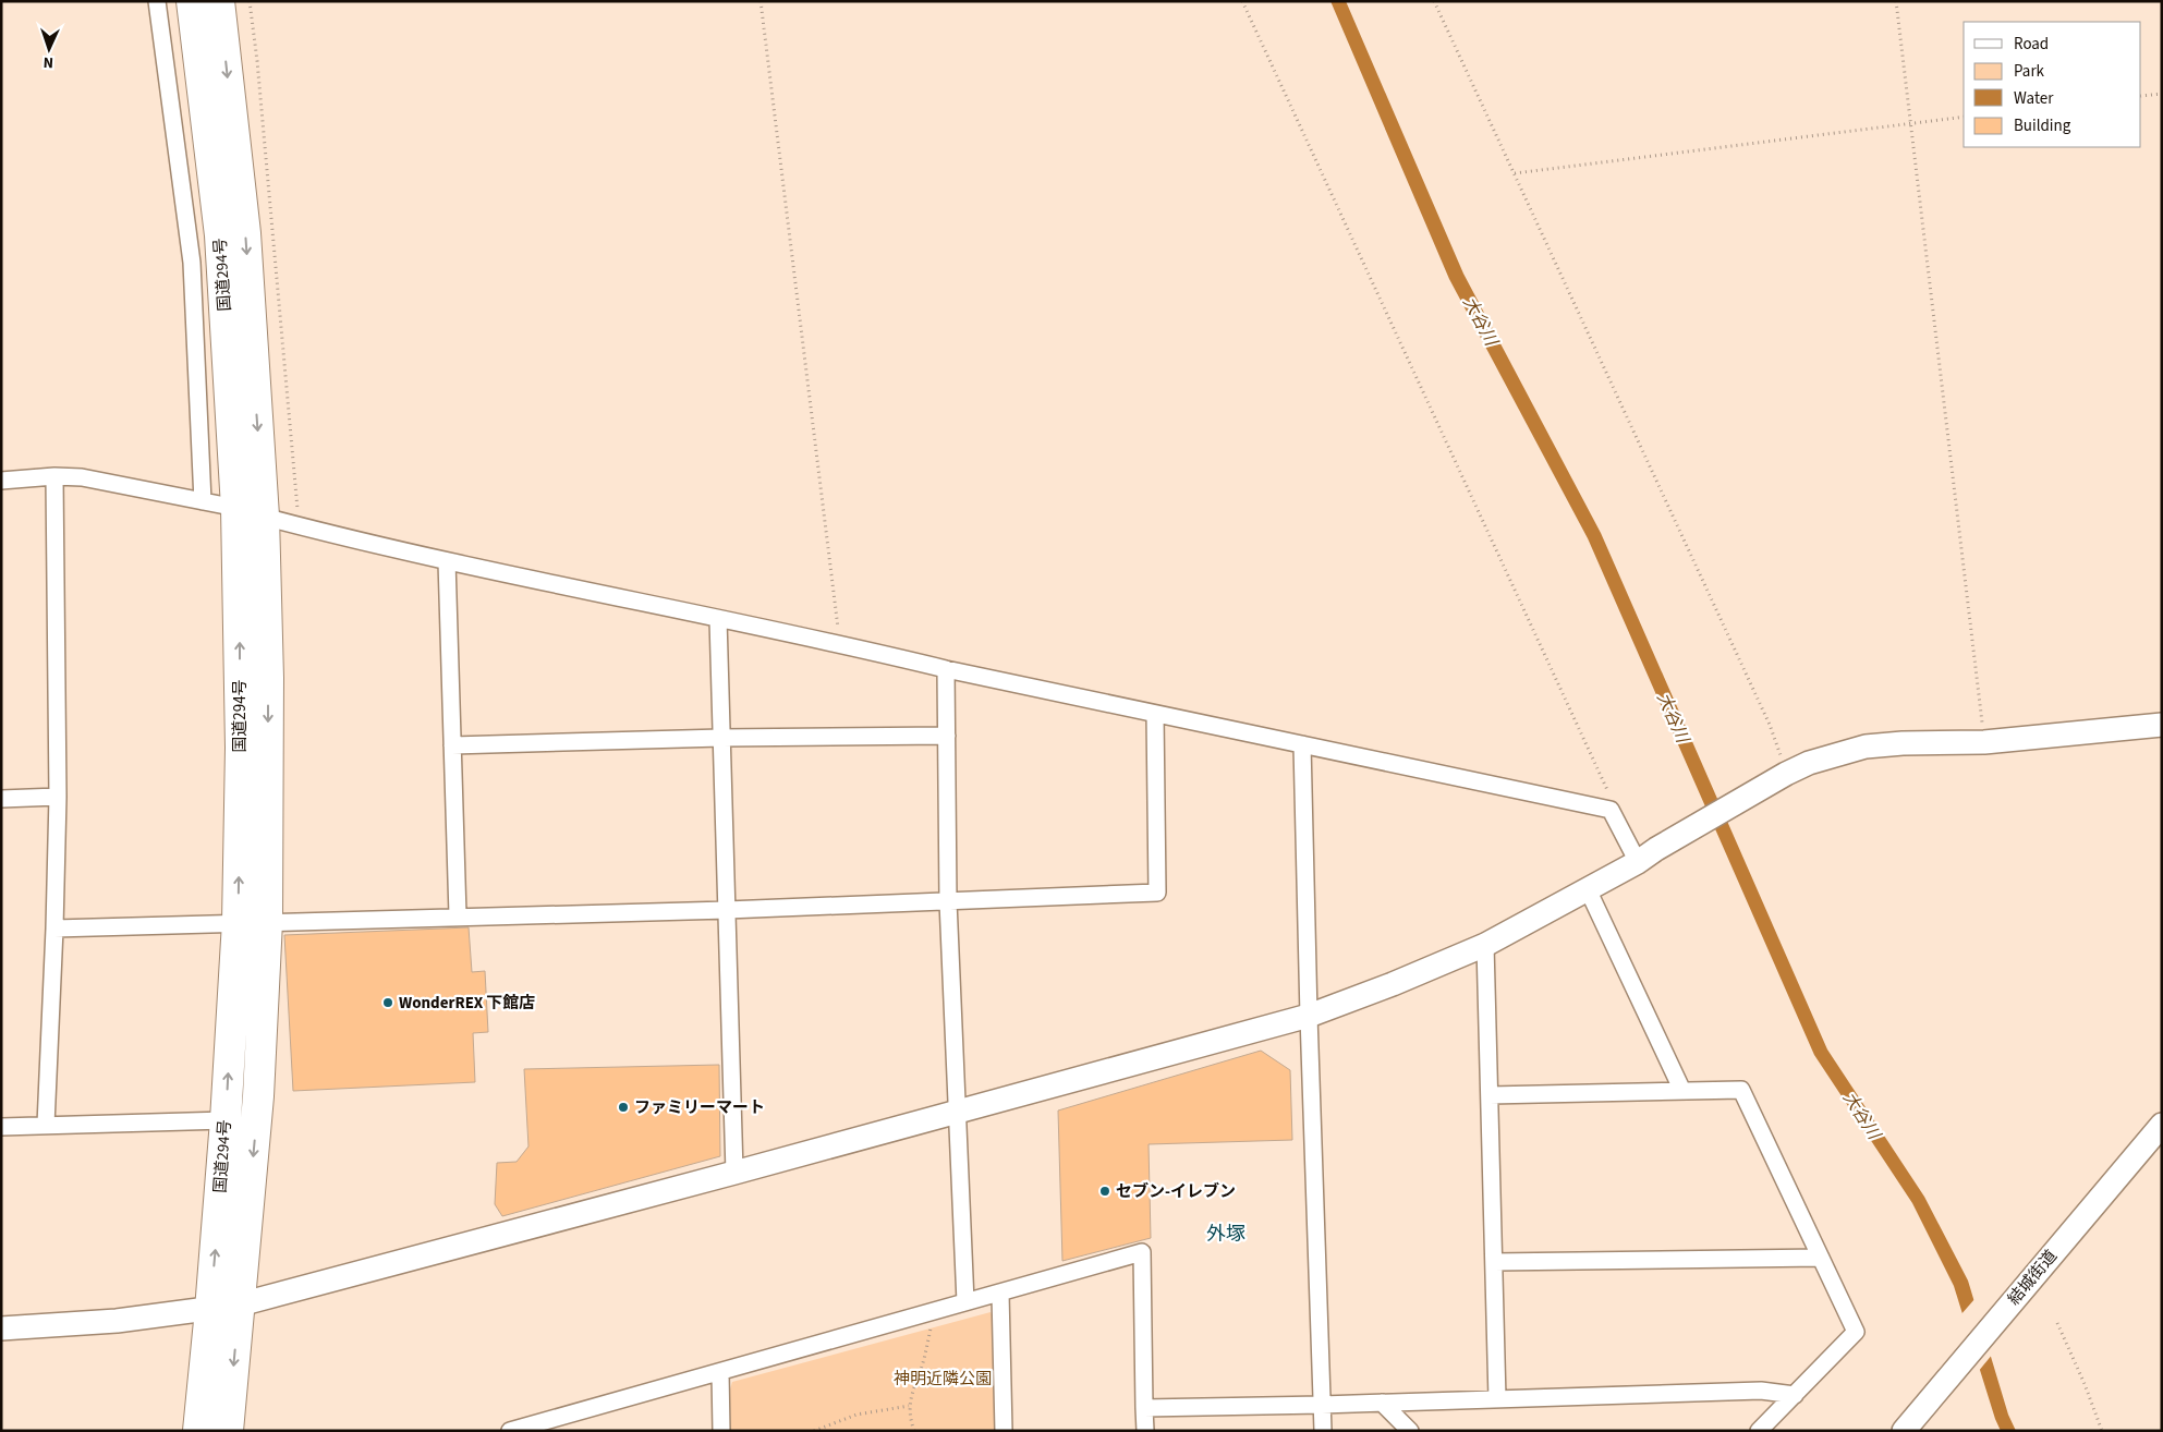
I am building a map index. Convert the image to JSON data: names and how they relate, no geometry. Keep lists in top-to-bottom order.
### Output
{
  "streets": {
    "highway": ["国道294号"],
    "street": ["結城街道"]
  },
  "districts": ["外塚"],
  "water": ["大谷川"],
  "parks": ["神明近隣公園"],
  "places": ["WonderREX 下館店", "ファミリーマート", "セブン-イレブン"],
  "legend": [
    "Road",
    "Park",
    "Water",
    "Building"
  ],
  "north": "bottom"
}
